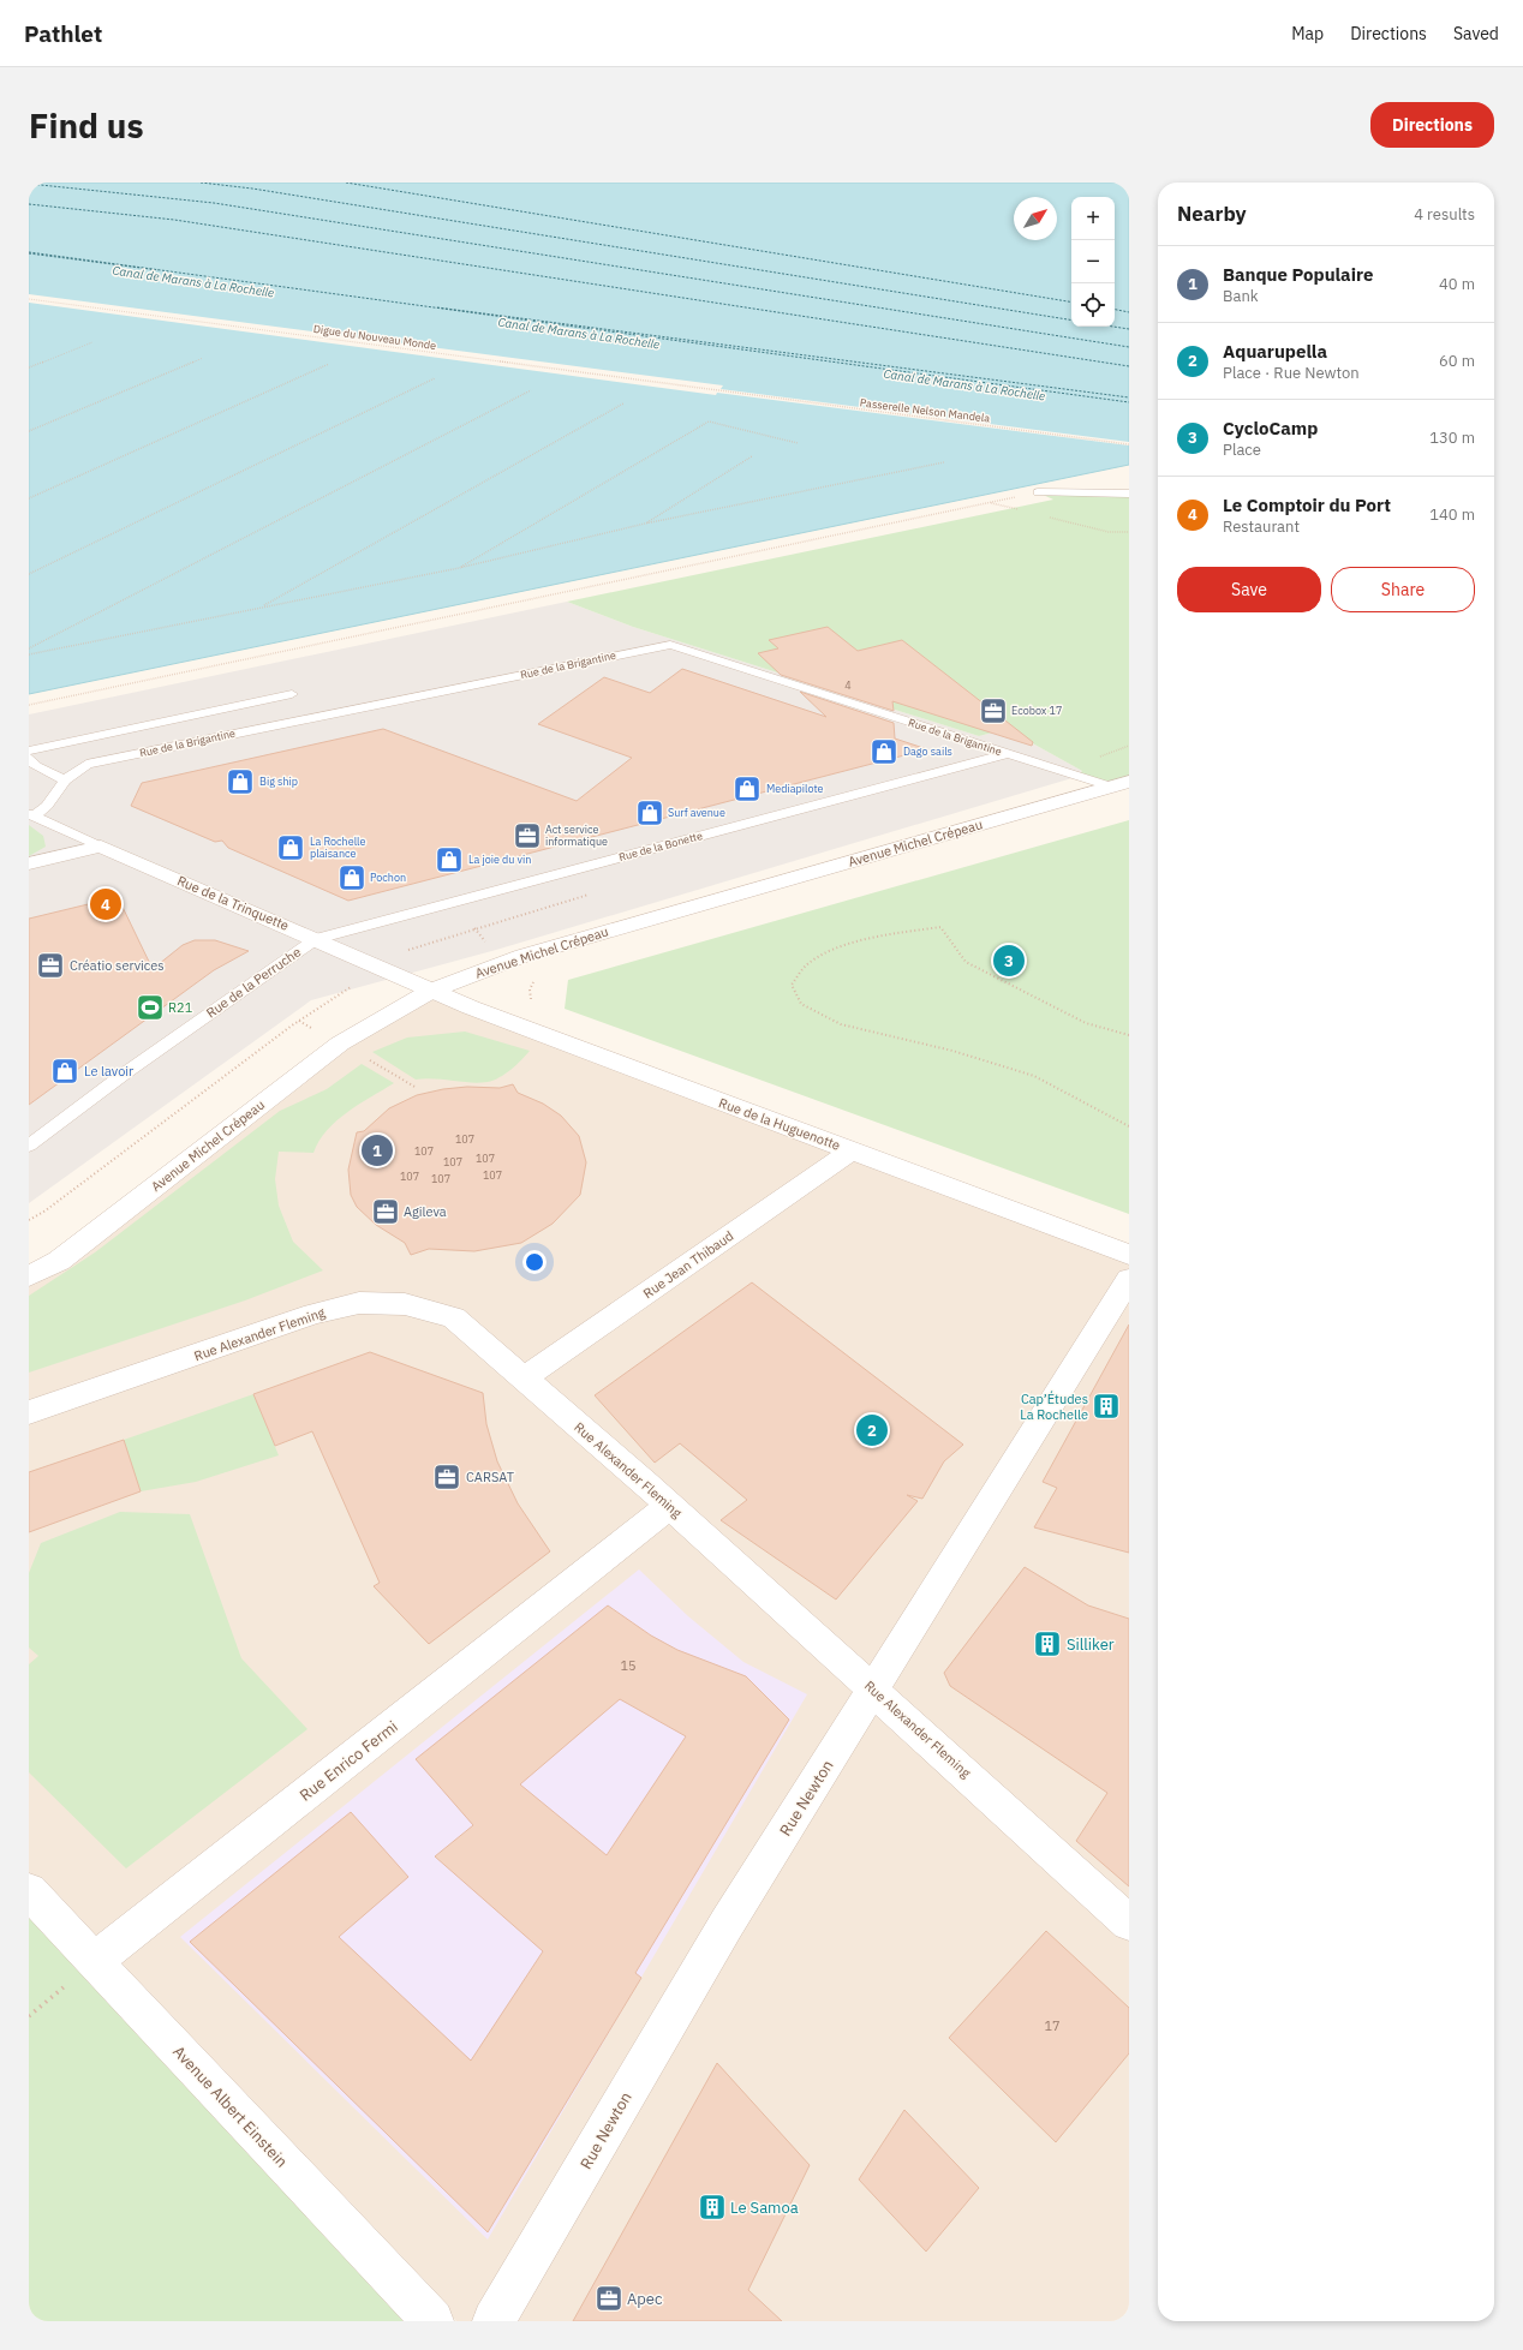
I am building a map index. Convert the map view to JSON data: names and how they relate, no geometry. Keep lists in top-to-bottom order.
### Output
{
  "streets": {
    "street": [
      "Avenue Michel Crépeau",
      "Rue de la Trinquette",
      "Rue de la Huguenotte",
      "Rue Jean Thibaud",
      "Rue Alexander Fleming",
      "Rue Enrico Fermi",
      "Rue Newton",
      "Avenue Albert Einstein"
    ],
    "lane": ["Rue de la Brigantine", "Rue de la Bonette", "Rue de la Perruche"],
    "path": ["Digue du Nouveau Monde", "Passerelle Nelson Mandela"]
  },
  "crossings": [
    ["Digue du Nouveau Monde", "Passerelle Nelson Mandela"],
    ["Rue de la Brigantine", "Avenue Michel Crépeau"],
    ["Rue de la Brigantine", "Rue de la Bonette"],
    ["Avenue Michel Crépeau", "Rue de la Trinquette"],
    ["Avenue Michel Crépeau", "Rue de la Huguenotte"],
    ["Rue de la Bonette", "Rue de la Trinquette"],
    ["Rue de la Bonette", "Rue de la Perruche"],
    ["Rue de la Trinquette", "Rue de la Perruche"],
    ["Rue de la Trinquette", "Rue de la Huguenotte"],
    ["Rue de la Huguenotte", "Rue Jean Thibaud"],
    ["Rue Jean Thibaud", "Rue Alexander Fleming"],
    ["Rue Alexander Fleming", "Rue Enrico Fermi"],
    ["Rue Alexander Fleming", "Rue Newton"],
    ["Rue Enrico Fermi", "Avenue Albert Einstein"]
  ],
  "water": ["Canal de Marans à La Rochelle"],
  "places": {
    "office": [
      "Ecobox 17",
      "Act service informatique",
      "Créatio services",
      "Agileva",
      "CARSAT",
      "Apec"
    ],
    "shop": [
      "Dago sails",
      "Big ship",
      "Mediapilote",
      "Surf avenue",
      "La Rochelle plaisance",
      "La joie du vin",
      "Pochon",
      "Le lavoir"
    ],
    "sports": ["R21"],
    "building": ["Cap’Études La Rochelle", "Silliker", "Le Samoa"]
  },
  "house_numbers": [
    "4",
    "107",
    "107",
    "107",
    "107",
    "107",
    "107",
    "107",
    "15",
    "17"
  ],
  "north": "top right",
  "page": {
    "header": "Pathlet",
    "nav": ["Map", "Directions", "Saved"],
    "buttons": [
      "Directions",
      ["Save", "Share"]
    ],
    "title": "Find us",
    "heading": ["Nearby", "4 results"],
    "map_buttons": ["+", "−"],
    "list": [
      {
        "mark": "1",
        "name": "Banque Populaire",
        "note": "Bank",
        "value": "40 m"
      },
      {
        "mark": "2",
        "name": "Aquarupella",
        "note": "Place · Rue Newton",
        "value": "60 m"
      },
      {
        "mark": "3",
        "name": "CycloCamp",
        "note": "Place",
        "value": "130 m"
      },
      {
        "mark": "4",
        "name": "Le Comptoir du Port",
        "note": "Restaurant",
        "value": "140 m"
      }
    ],
    "pins": [
      "4",
      "3",
      "1",
      "2"
    ]
  }
}
